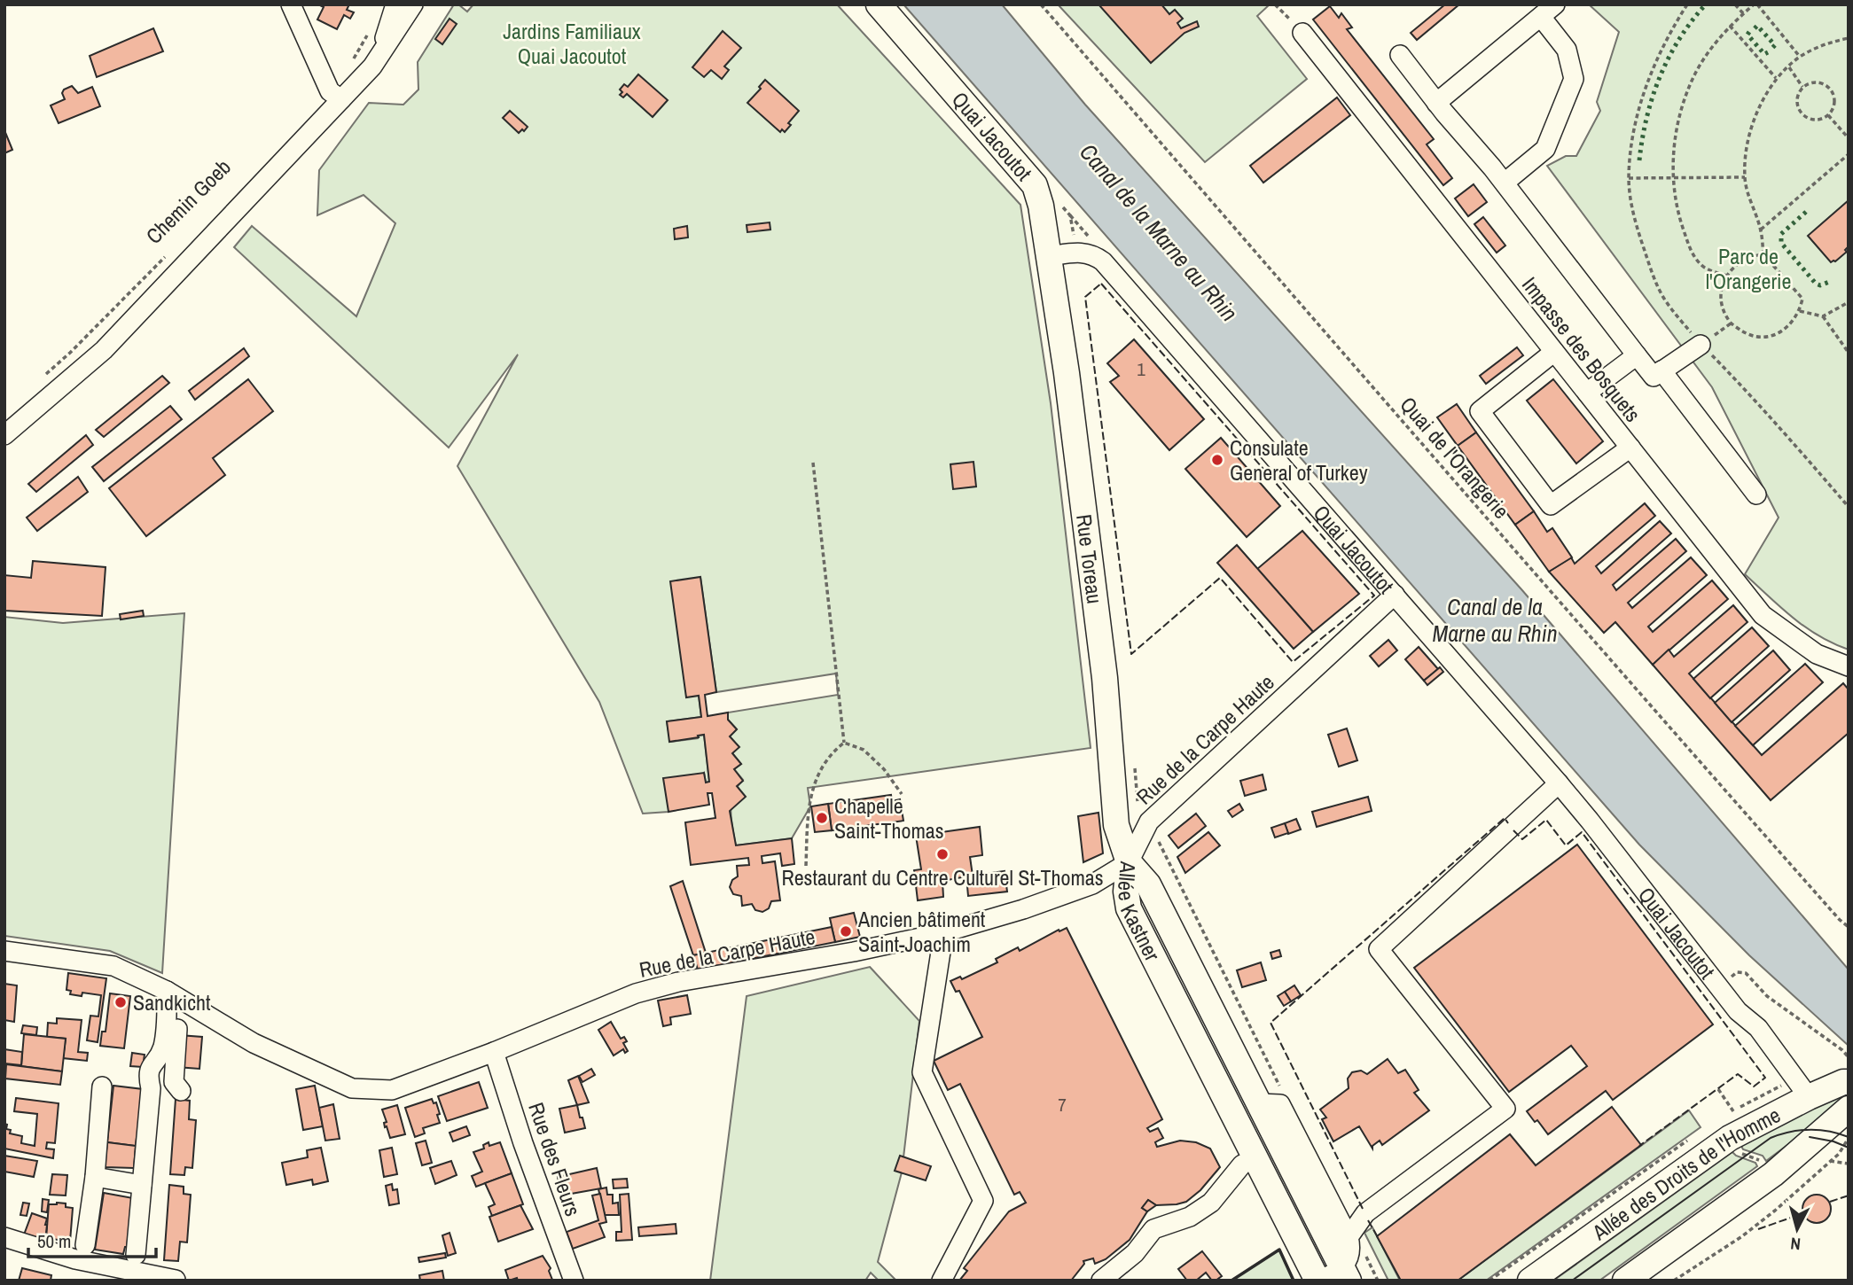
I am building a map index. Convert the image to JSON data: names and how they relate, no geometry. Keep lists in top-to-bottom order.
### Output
{
  "streets": {
    "main road": [
      "Quai Jacoutot",
      "Rue Toreau",
      "Allée Kastner",
      "Allée des Droits de l'Homme"
    ],
    "street": [
      "Chemin Goeb",
      "Impasse des Bosquets",
      "Rue de la Carpe Haute",
      "Rue des Fleurs"
    ],
    "path": ["Quai de l'Orangerie"]
  },
  "crossings": [
    ["Quai Jacoutot", "Rue Toreau"],
    ["Quai Jacoutot", "Rue de la Carpe Haute"],
    ["Quai Jacoutot", "Allée des Droits de l'Homme"],
    ["Rue Toreau", "Rue de la Carpe Haute"],
    ["Rue Toreau", "Allée Kastner"],
    ["Rue de la Carpe Haute", "Allée Kastner"],
    ["Rue de la Carpe Haute", "Rue des Fleurs"]
  ],
  "water": ["Canal de la Marne au Rhin"],
  "parks": ["Jardins Familiaux Quai Jacoutot", "Parc de l'Orangerie"],
  "places": [
    "Consulate General of Turkey",
    "Chapelle Saint-Thomas",
    "Restaurant du Centre Culturel St-Thomas",
    "Ancien bâtiment Saint-Joachim",
    "Sandkicht"
  ],
  "house_numbers": ["1", "7"],
  "scale_bar": "50 m",
  "north": "bottom"
}
